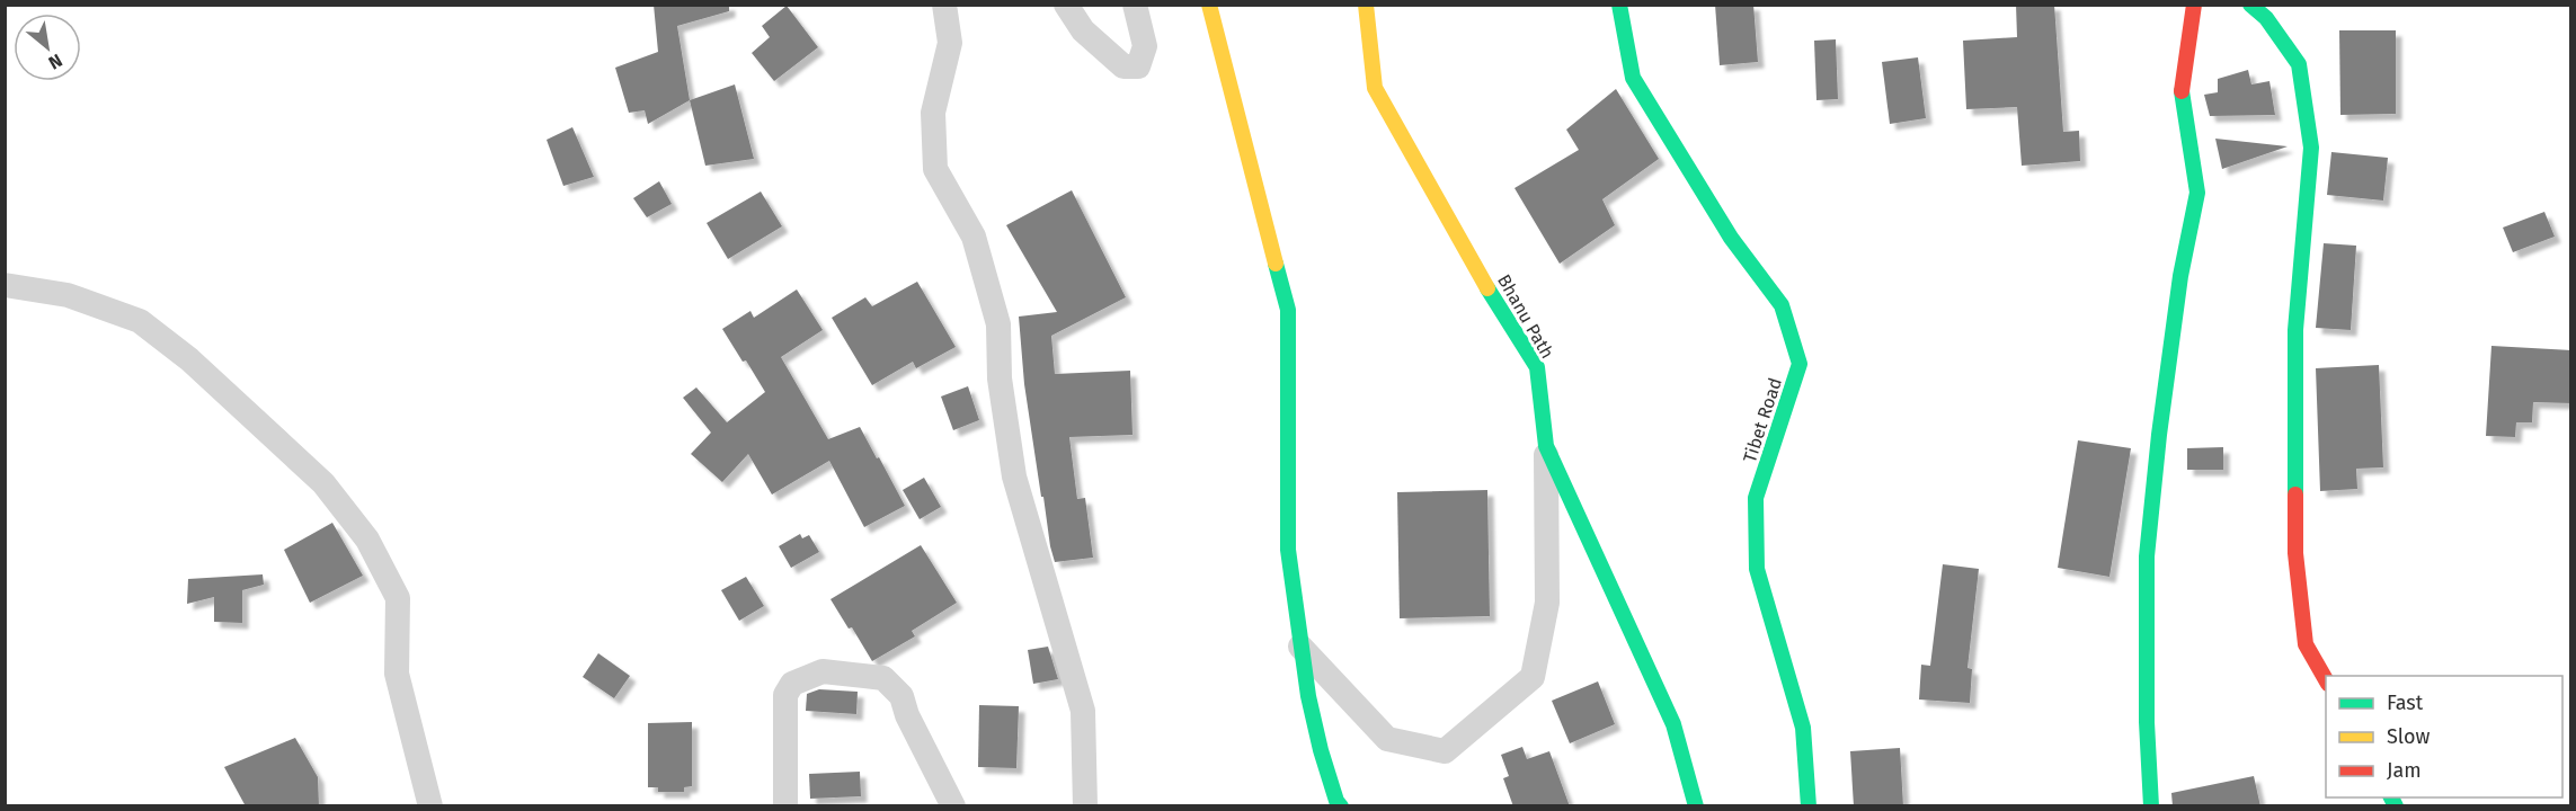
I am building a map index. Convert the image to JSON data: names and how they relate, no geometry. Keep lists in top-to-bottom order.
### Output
{
  "streets": {
    "street": ["Bhanu Path", "Tibet Road"]
  },
  "legend": ["Fast", "Slow", "Jam"],
  "north": "bottom right"
}
